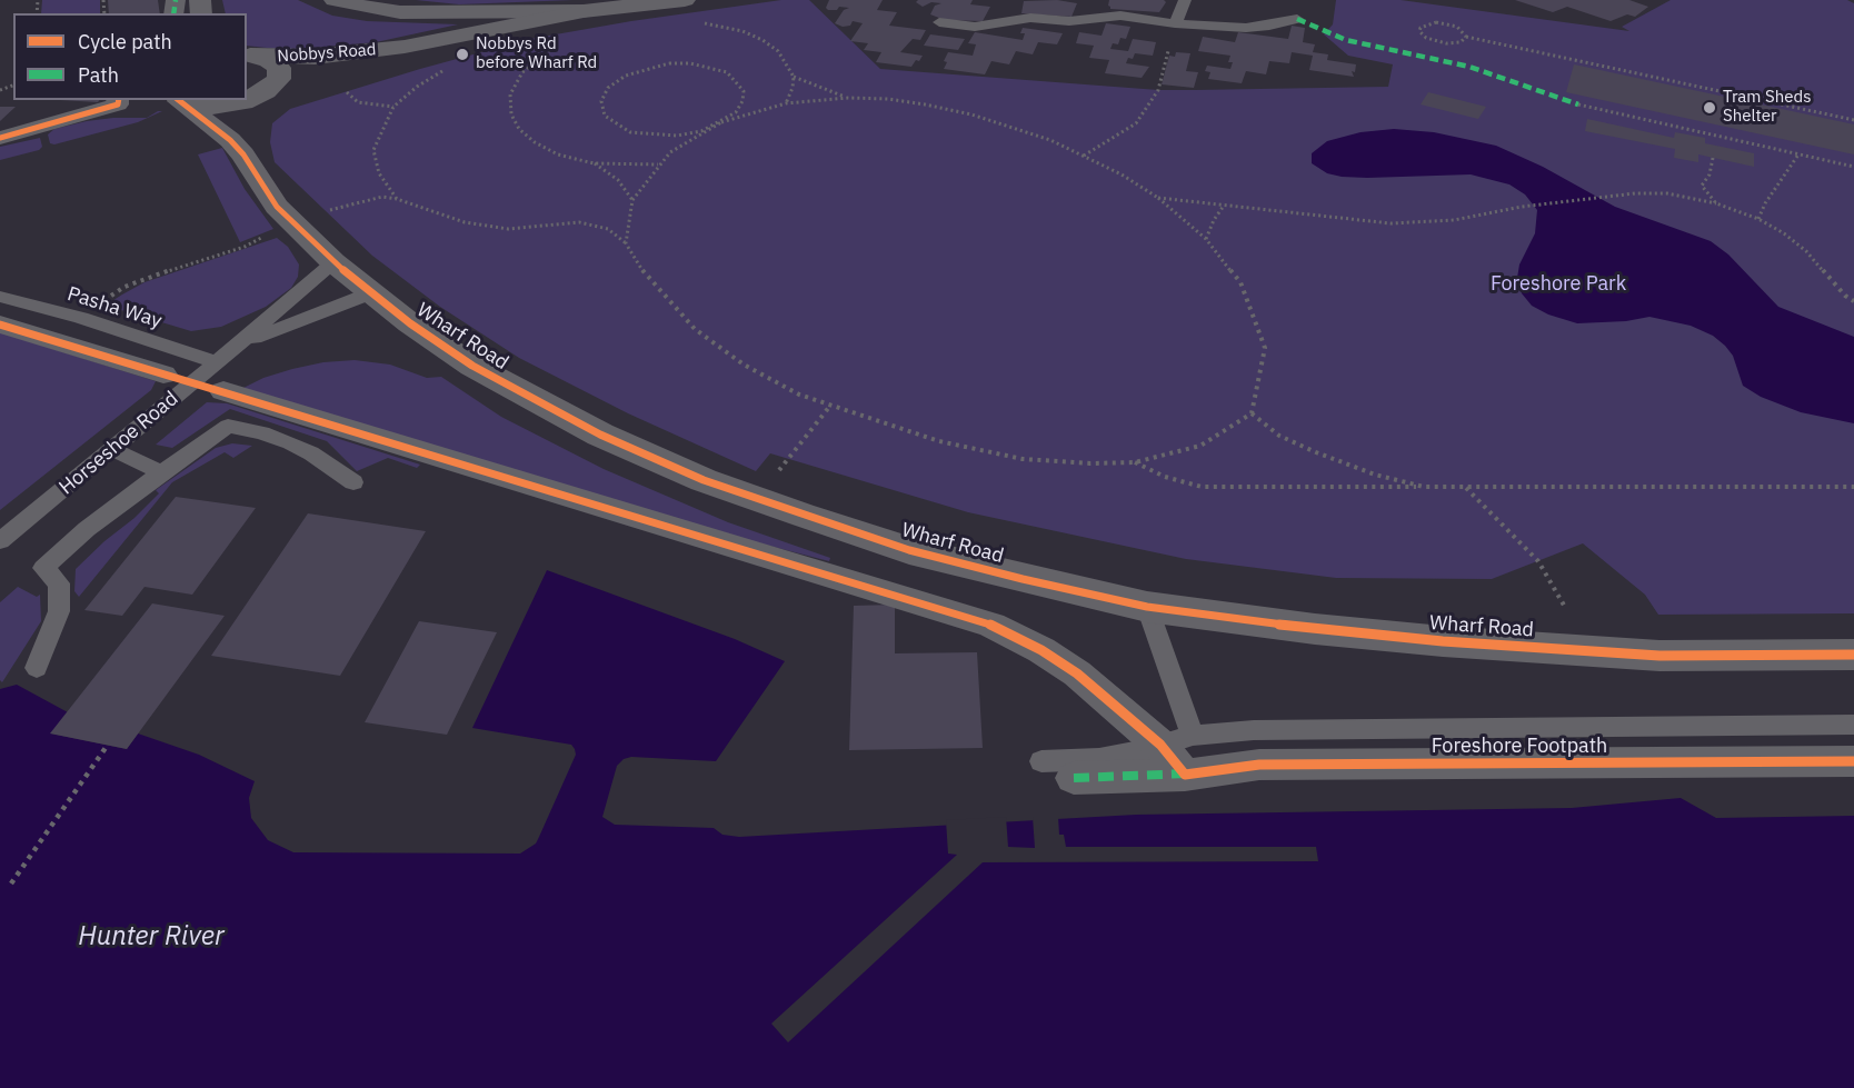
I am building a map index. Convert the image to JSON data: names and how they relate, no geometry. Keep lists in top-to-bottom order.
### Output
{
  "streets": {
    "street": ["Nobbys Road", "Wharf Road", "Foreshore Footpath"],
    "lane": ["Pasha Way", "Horseshoe Road"]
  },
  "crossings": [
    ["Nobbys Road", "Wharf Road"],
    ["Pasha Way", "Horseshoe Road"],
    ["Wharf Road", "Horseshoe Road"]
  ],
  "water": ["Hunter River"],
  "parks": ["Foreshore Park"],
  "places": ["Nobbys Rd before Wharf Rd", "Tram Sheds Shelter"],
  "legend": ["Cycle path", "Path"]
}
